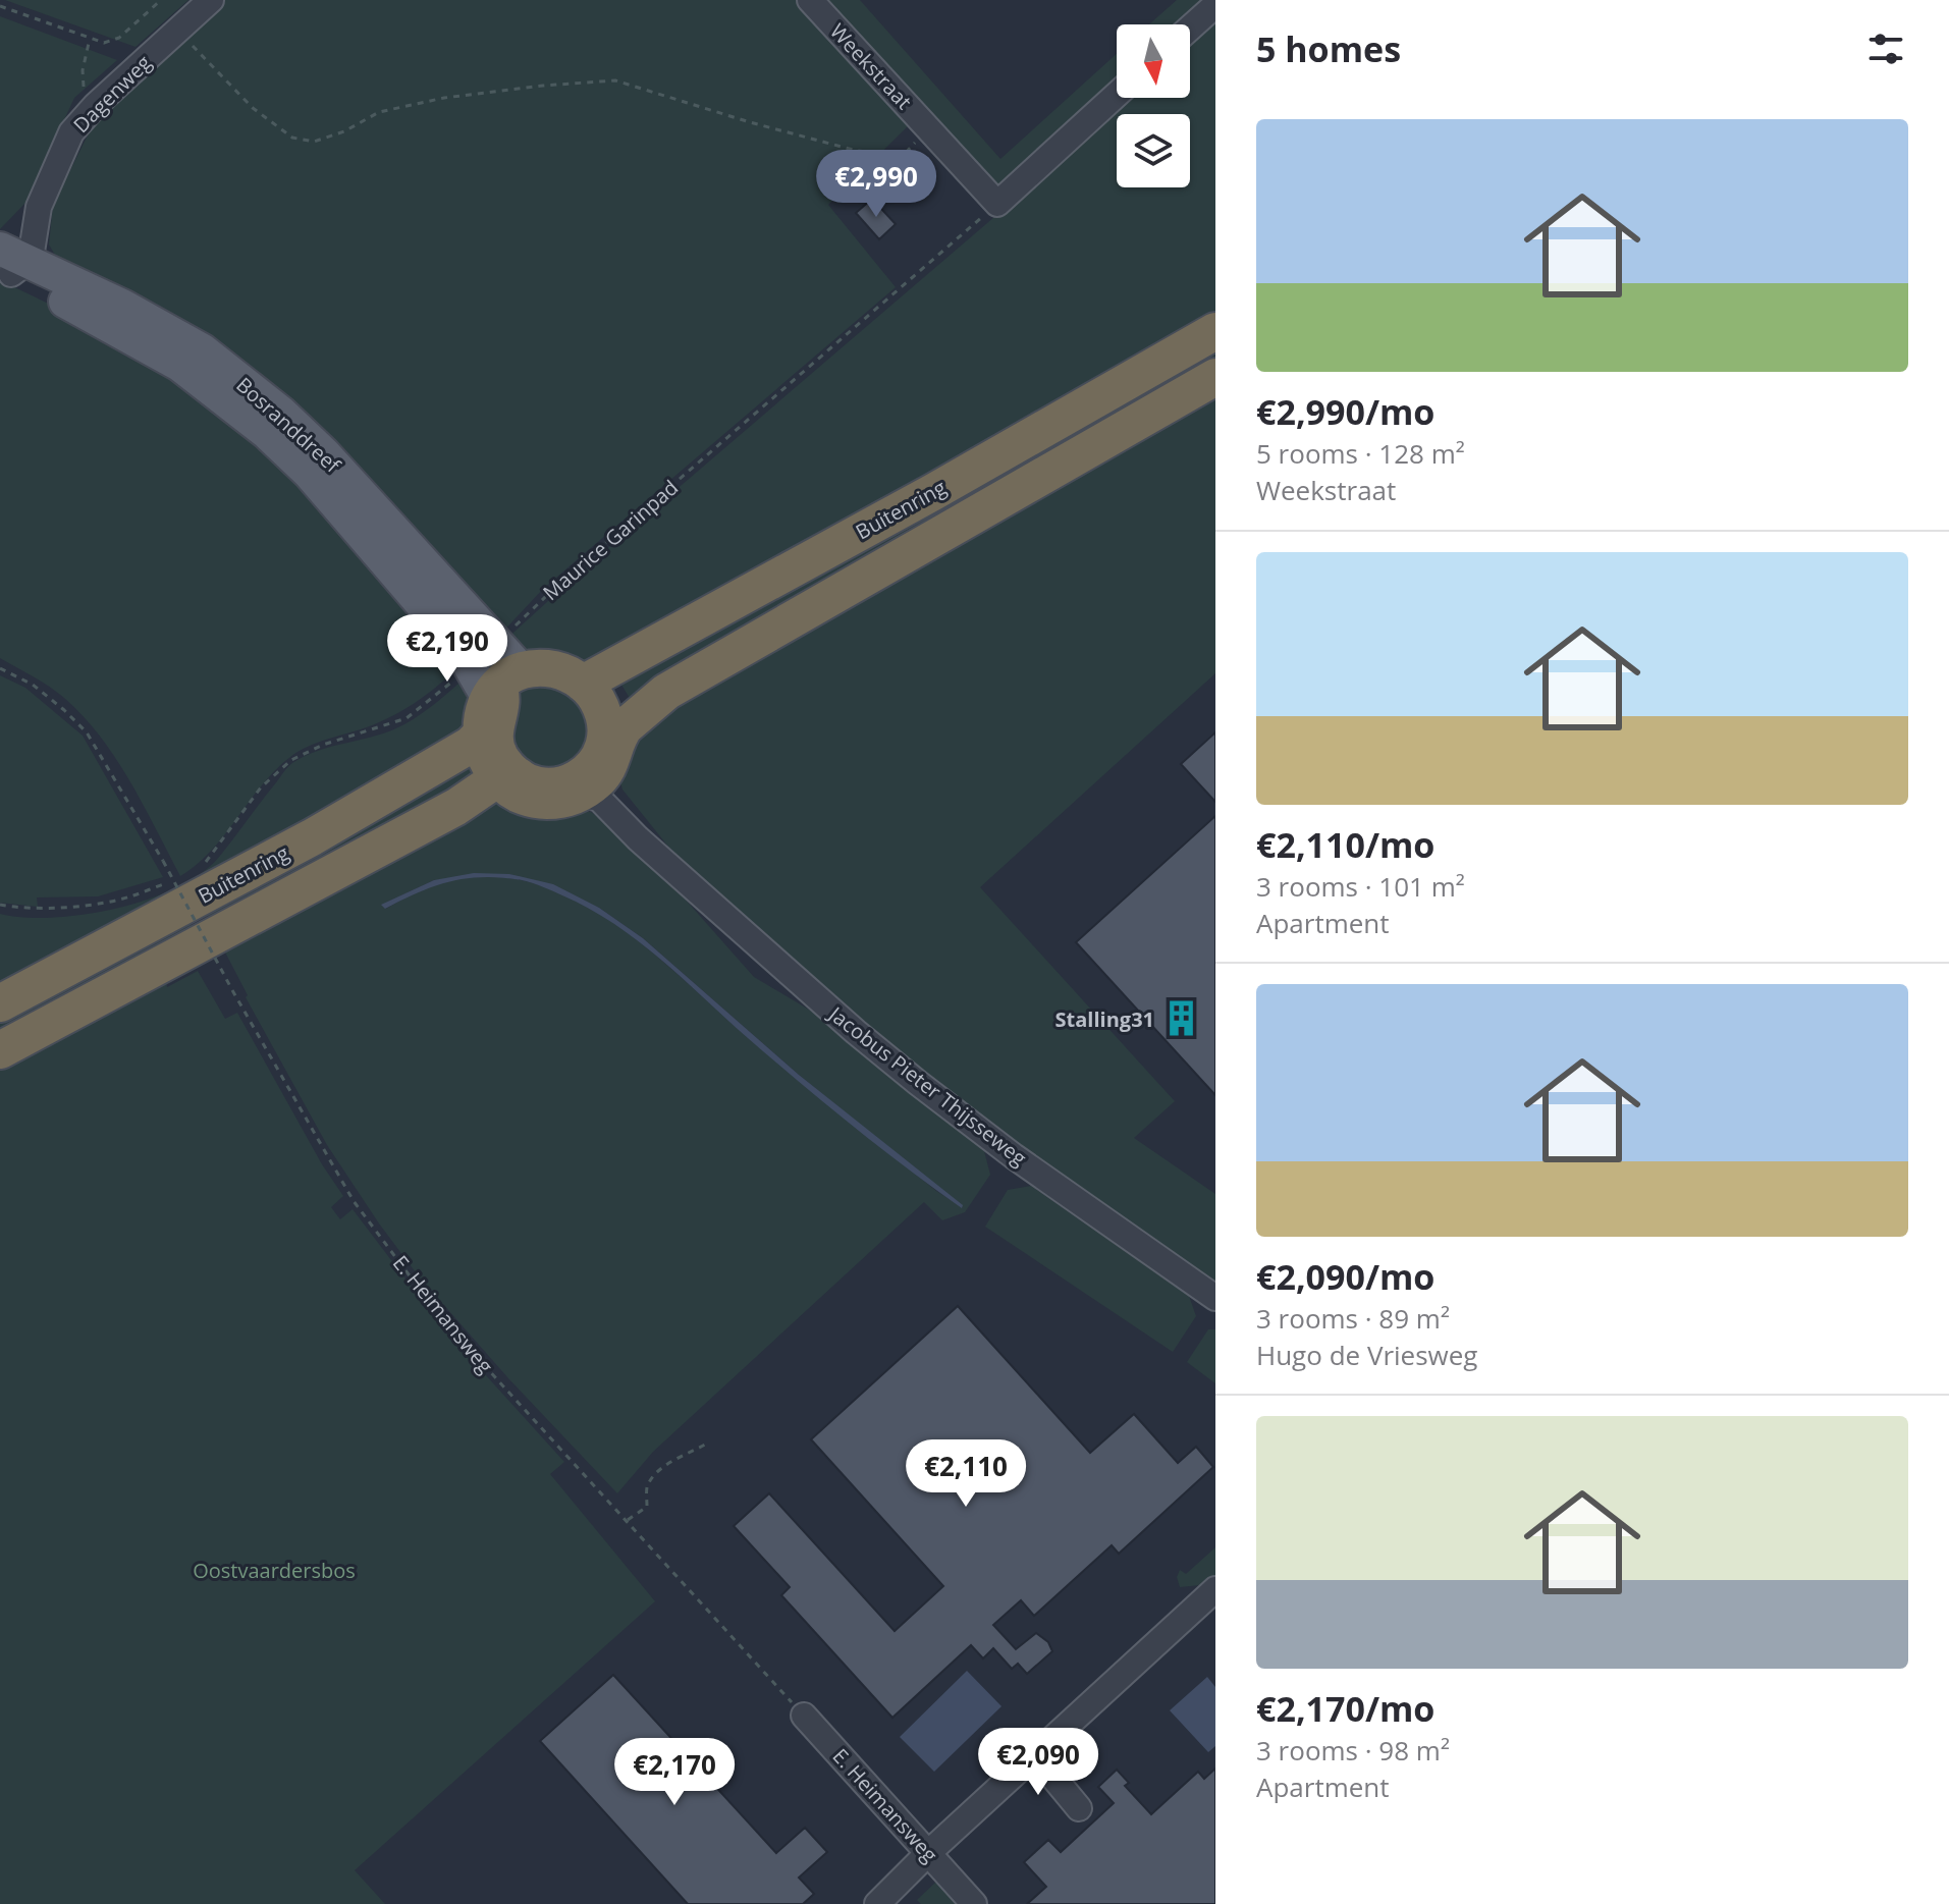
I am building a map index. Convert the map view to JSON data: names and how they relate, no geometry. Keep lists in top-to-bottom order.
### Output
{
  "streets": {
    "highway": ["Buitenring"],
    "main road": ["Bosranddreef"],
    "street": [
      "Weekstraat",
      "Dagenweg",
      "Jacobus Pieter Thijsseweg",
      "E. Heimansweg"
    ],
    "path": ["Maurice Garinpad"]
  },
  "crossings": [
    ["Weekstraat", "Maurice Garinpad"],
    ["Dagenweg", "Bosranddreef"],
    ["Bosranddreef", "Buitenring"],
    ["Bosranddreef", "Maurice Garinpad"],
    ["Buitenring", "Jacobus Pieter Thijsseweg"]
  ],
  "parks": ["Oostvaardersbos"],
  "places": {
    "building": ["Stalling31"]
  },
  "north": "bottom",
  "page": {
    "heading": "5 homes",
    "list": [
      {
        "name": "€2,990/mo",
        "note": "5 rooms · 128 m² · Weekstraat"
      },
      {
        "name": "€2,110/mo",
        "note": "3 rooms · 101 m² · Apartment"
      },
      {
        "name": "€2,090/mo",
        "note": "3 rooms · 89 m² · Hugo de Vriesweg"
      },
      {
        "name": "€2,170/mo",
        "note": "3 rooms · 98 m² · Apartment"
      }
    ],
    "price": [
      "€2,990",
      "€2,190",
      "€2,110",
      "€2,090",
      "€2,170"
    ]
  }
}
